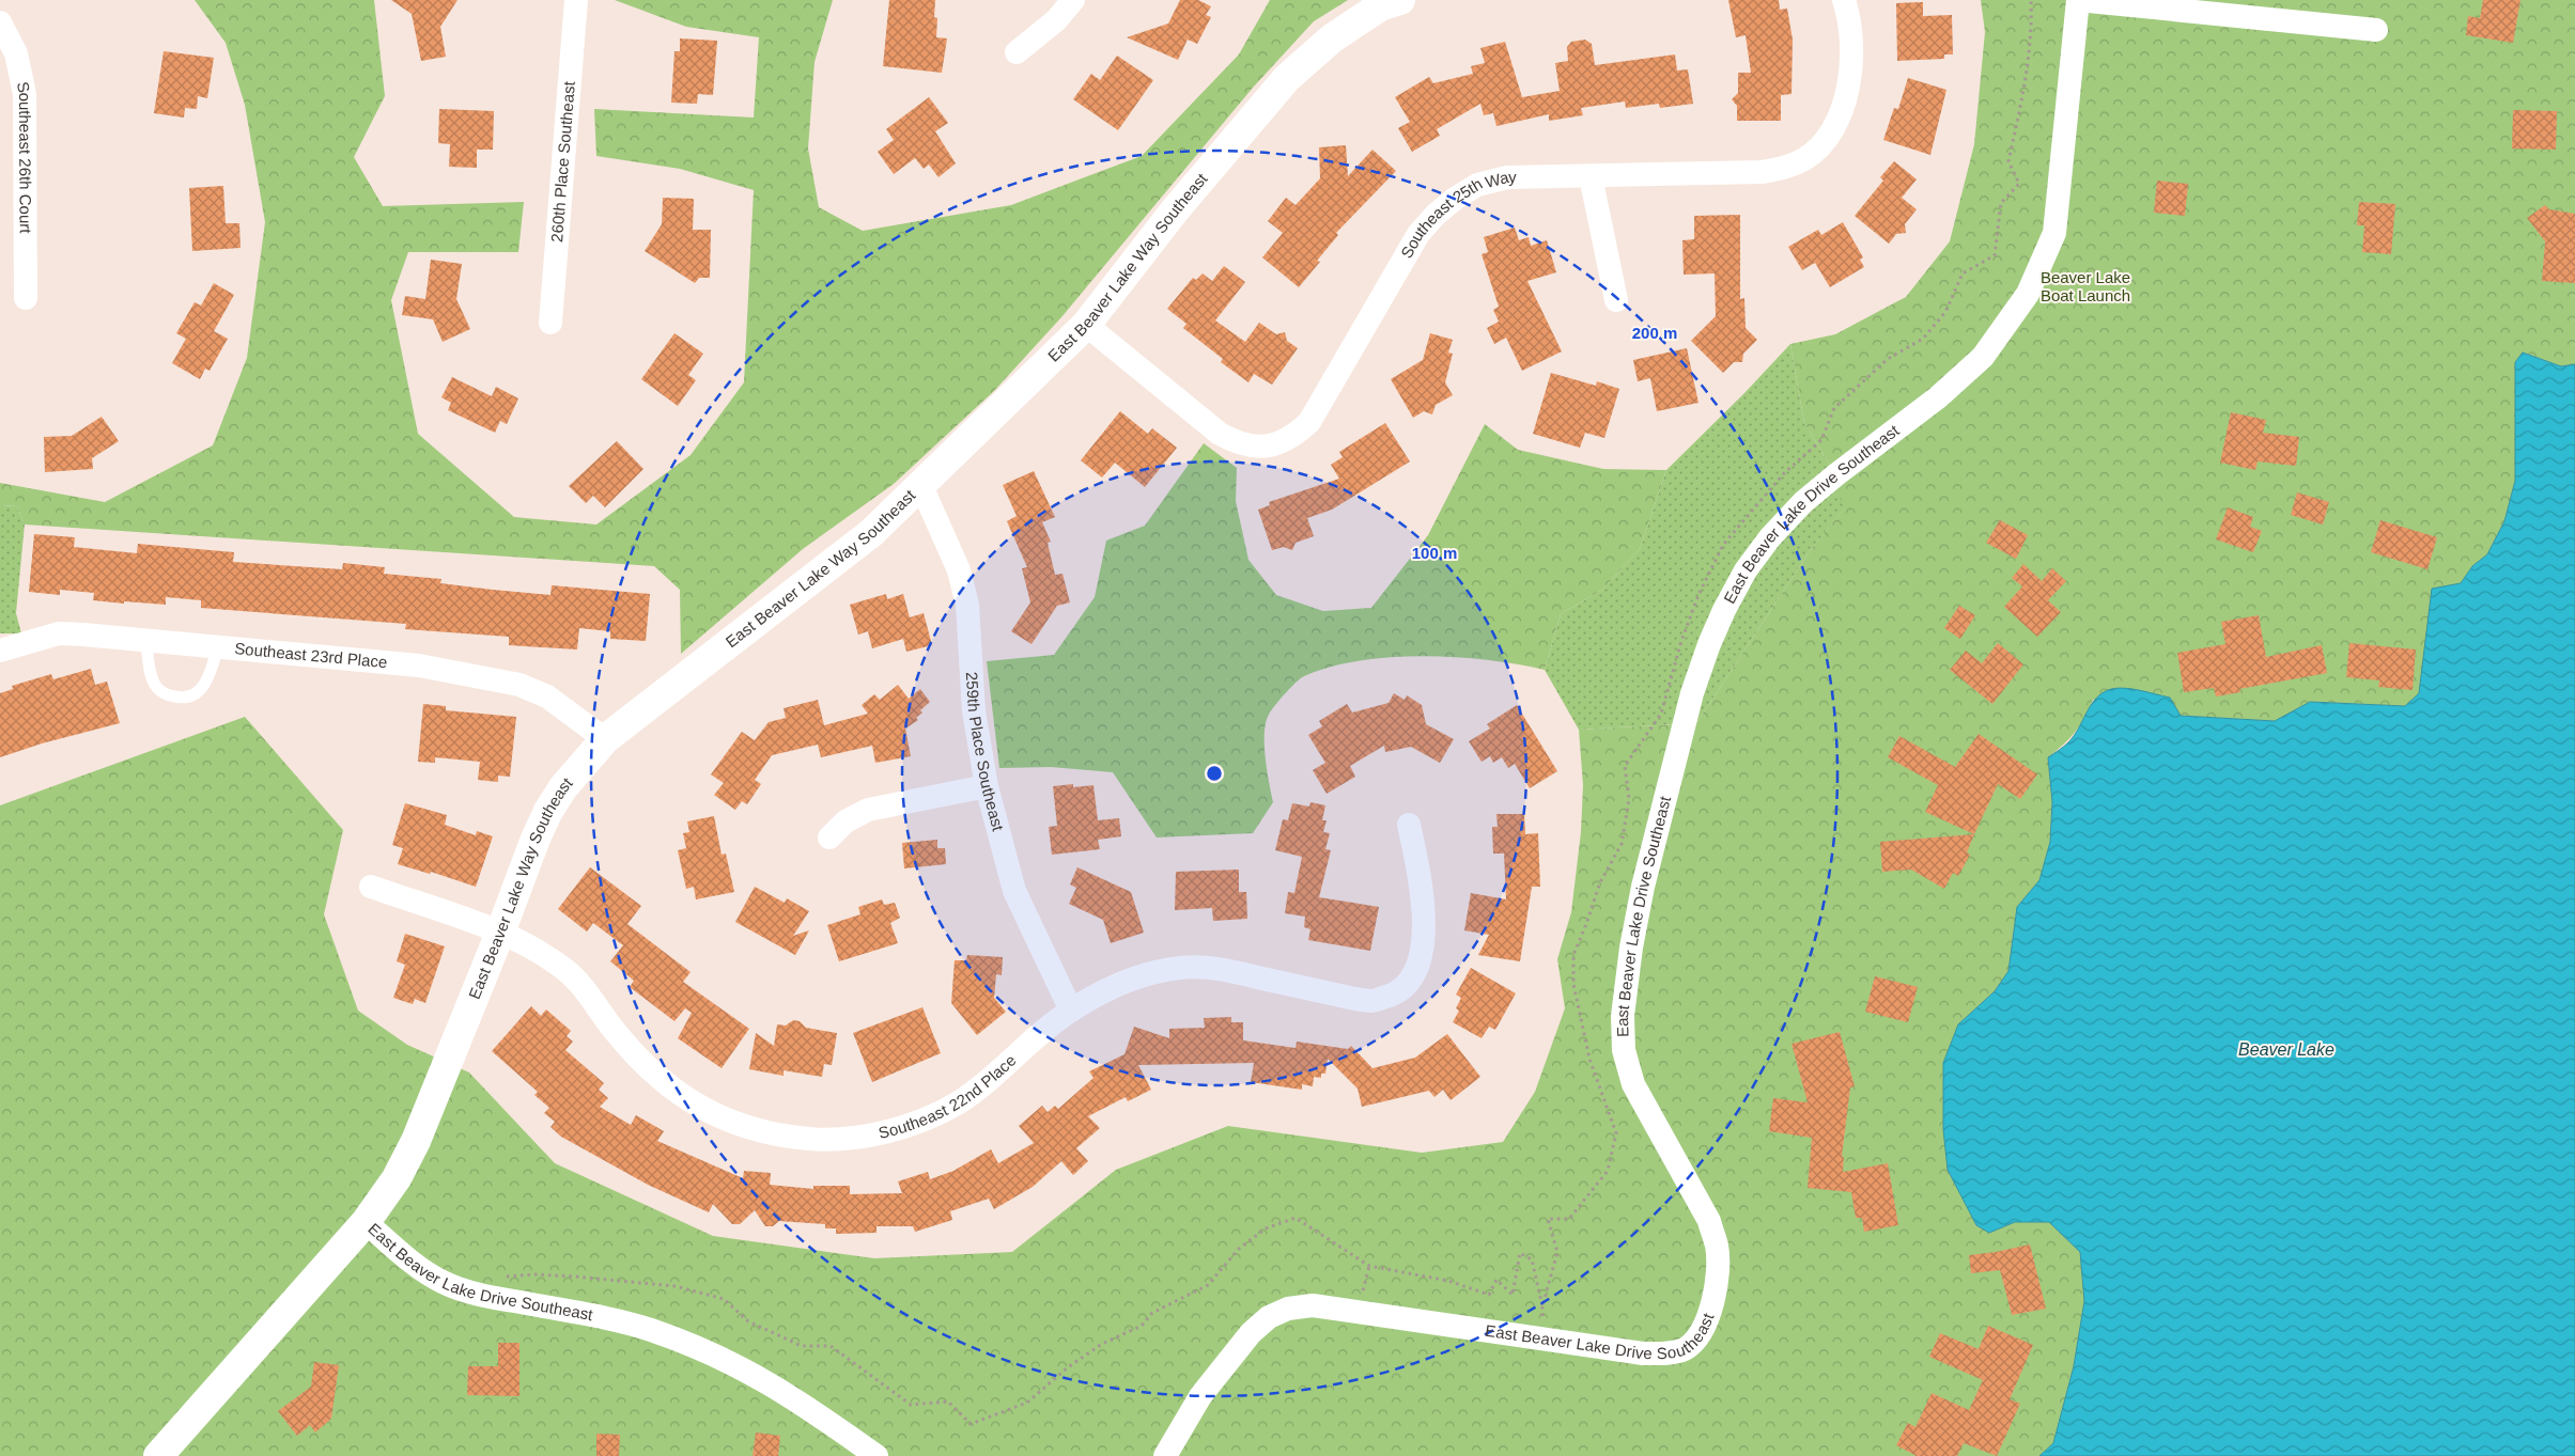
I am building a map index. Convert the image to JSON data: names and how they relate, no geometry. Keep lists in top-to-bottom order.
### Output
{
  "streets": {
    "street": [
      "Southeast 26th Court",
      "260th Place Southeast",
      "Southeast 25th Way",
      "East Beaver Lake Way Southeast",
      "East Beaver Lake Drive Southeast",
      "Southeast 23rd Place",
      "259th Place Southeast",
      "Southeast 22nd Place"
    ]
  },
  "crossings": [
    ["Southeast 25th Way", "East Beaver Lake Way Southeast"],
    ["East Beaver Lake Way Southeast", "East Beaver Lake Drive Southeast"],
    ["East Beaver Lake Way Southeast", "Southeast 23rd Place"],
    ["East Beaver Lake Way Southeast", "259th Place Southeast"],
    ["East Beaver Lake Way Southeast", "Southeast 22nd Place"],
    ["259th Place Southeast", "Southeast 22nd Place"]
  ],
  "water": ["Beaver Lake"],
  "parks": ["Beaver Lake Boat Launch"],
  "rings": ["200 m", "100 m"]
}
